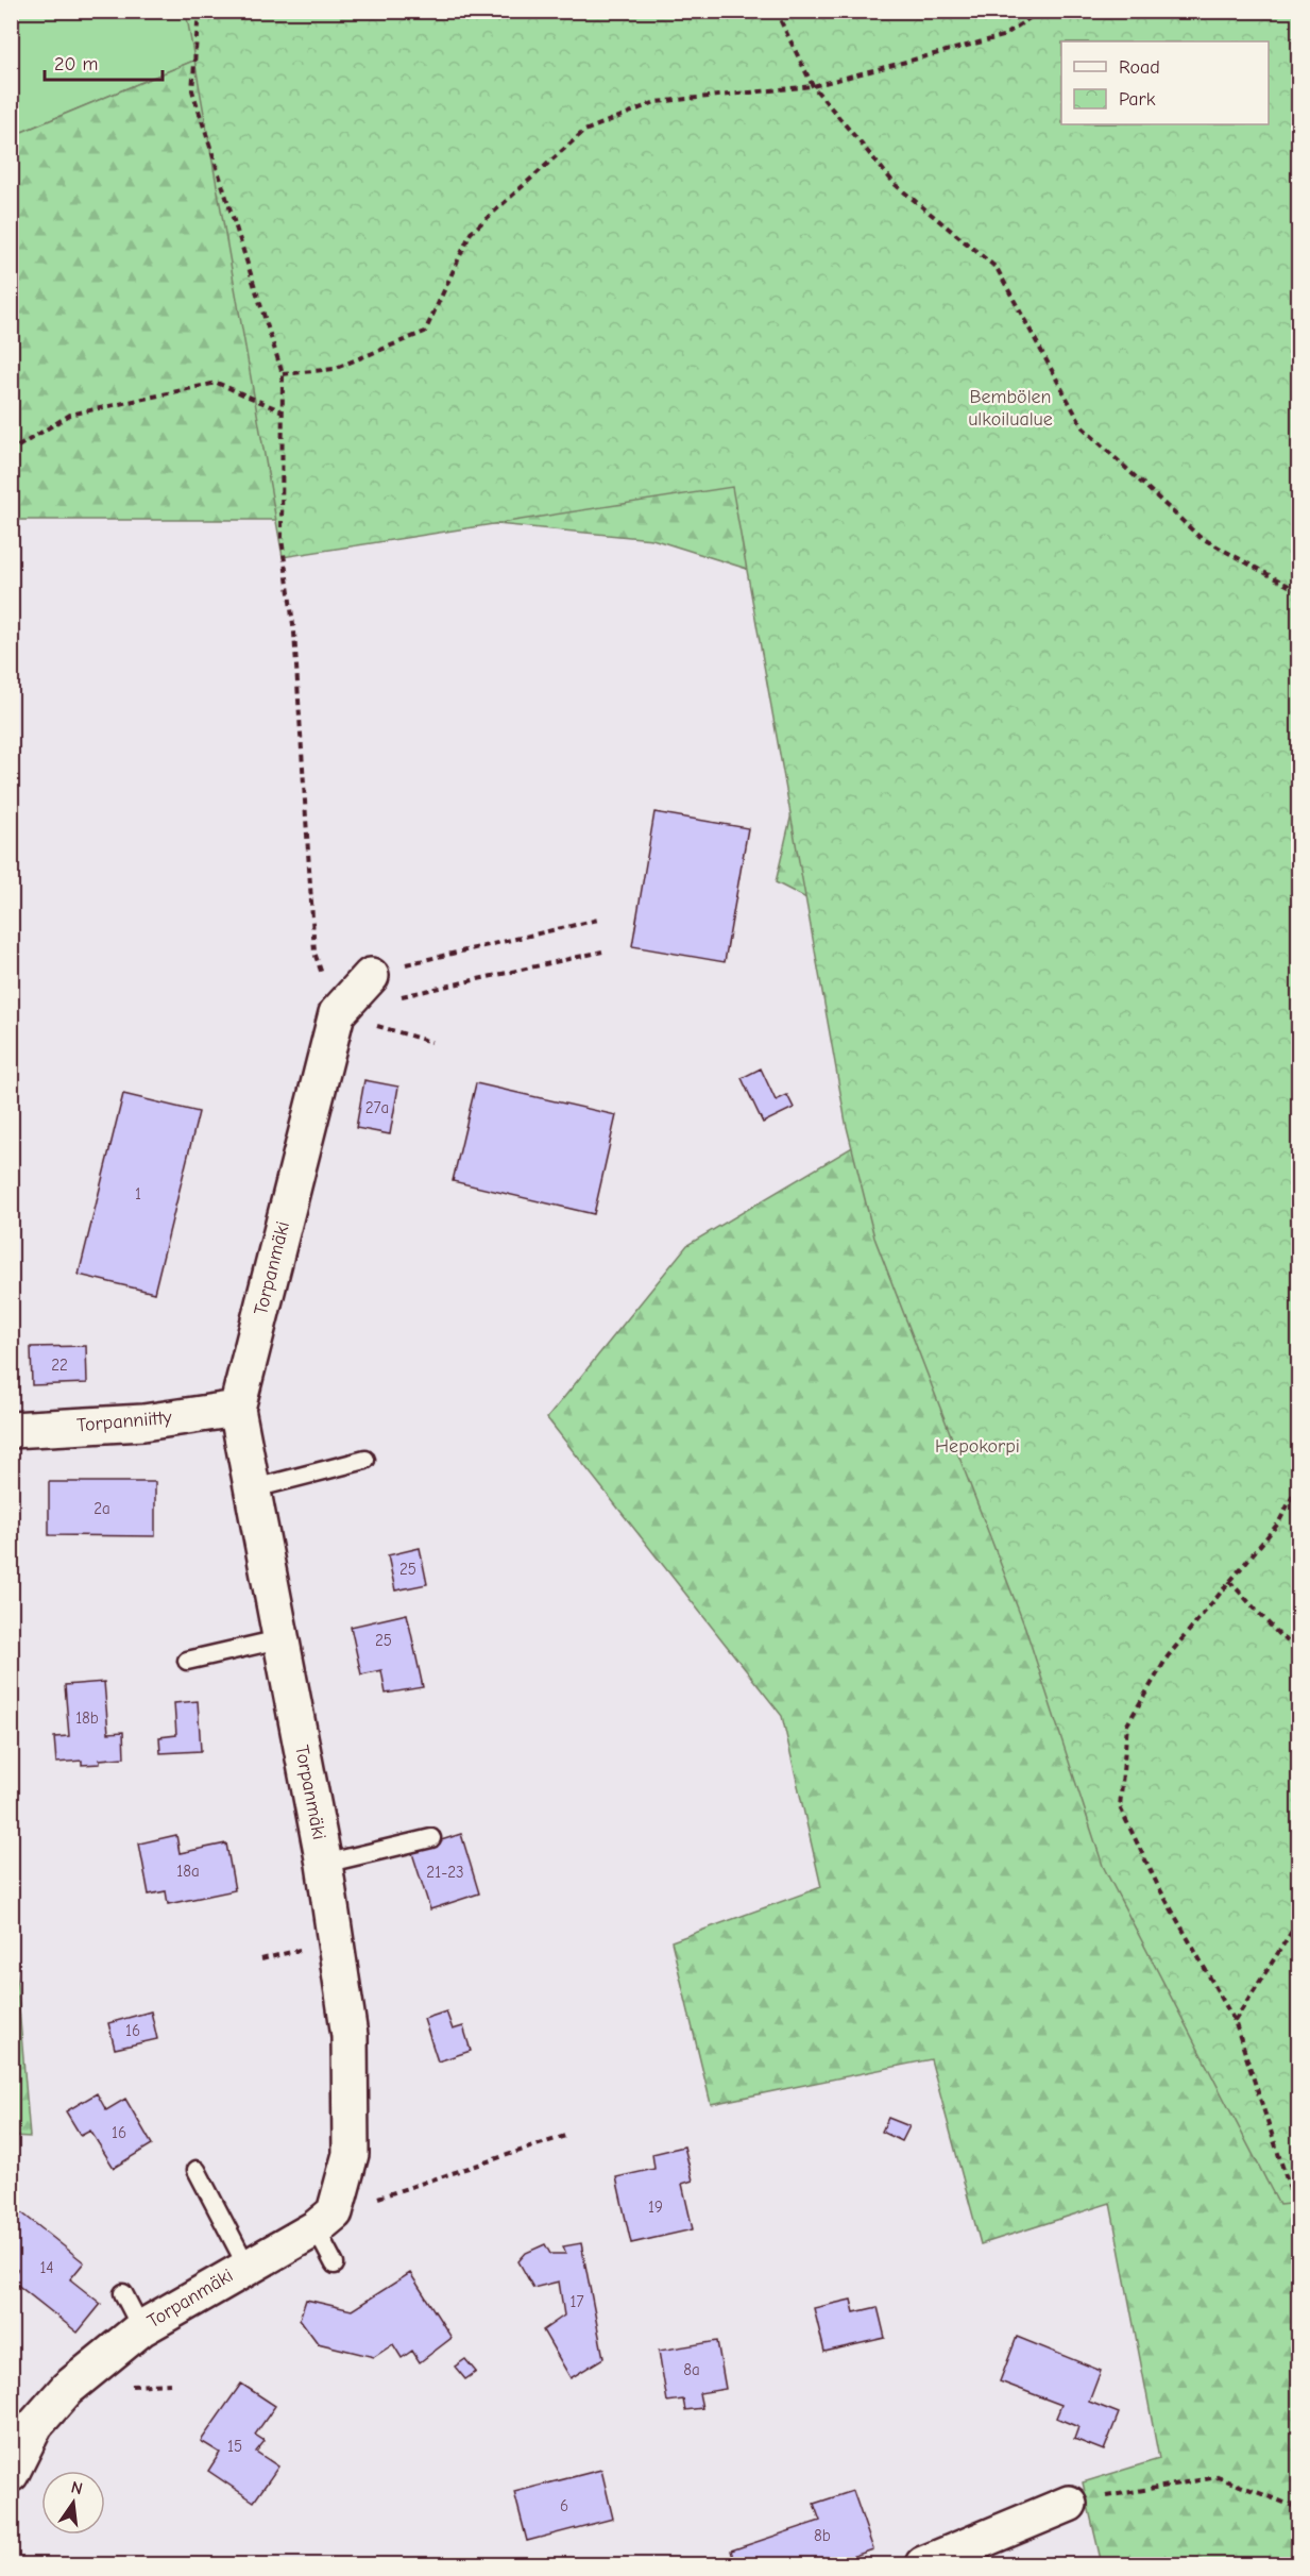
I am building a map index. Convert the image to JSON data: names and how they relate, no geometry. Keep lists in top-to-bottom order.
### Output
{
  "streets": {
    "street": ["Torpanmäki", "Torpanniitty"]
  },
  "crossings": [
    ["Torpanmäki", "Torpanniitty"]
  ],
  "parks": ["Bembölen ulkoilualue", "Hepokorpi"],
  "house_numbers": [
    "27a",
    "1",
    "22",
    "2a",
    "25",
    "25",
    "18b",
    "18a",
    "21-23",
    "16",
    "16",
    "19",
    "14",
    "17",
    "8a",
    "15",
    "6",
    "8b"
  ],
  "legend": ["Road", "Park"],
  "scale_bar": "20 m",
  "north": "top"
}
